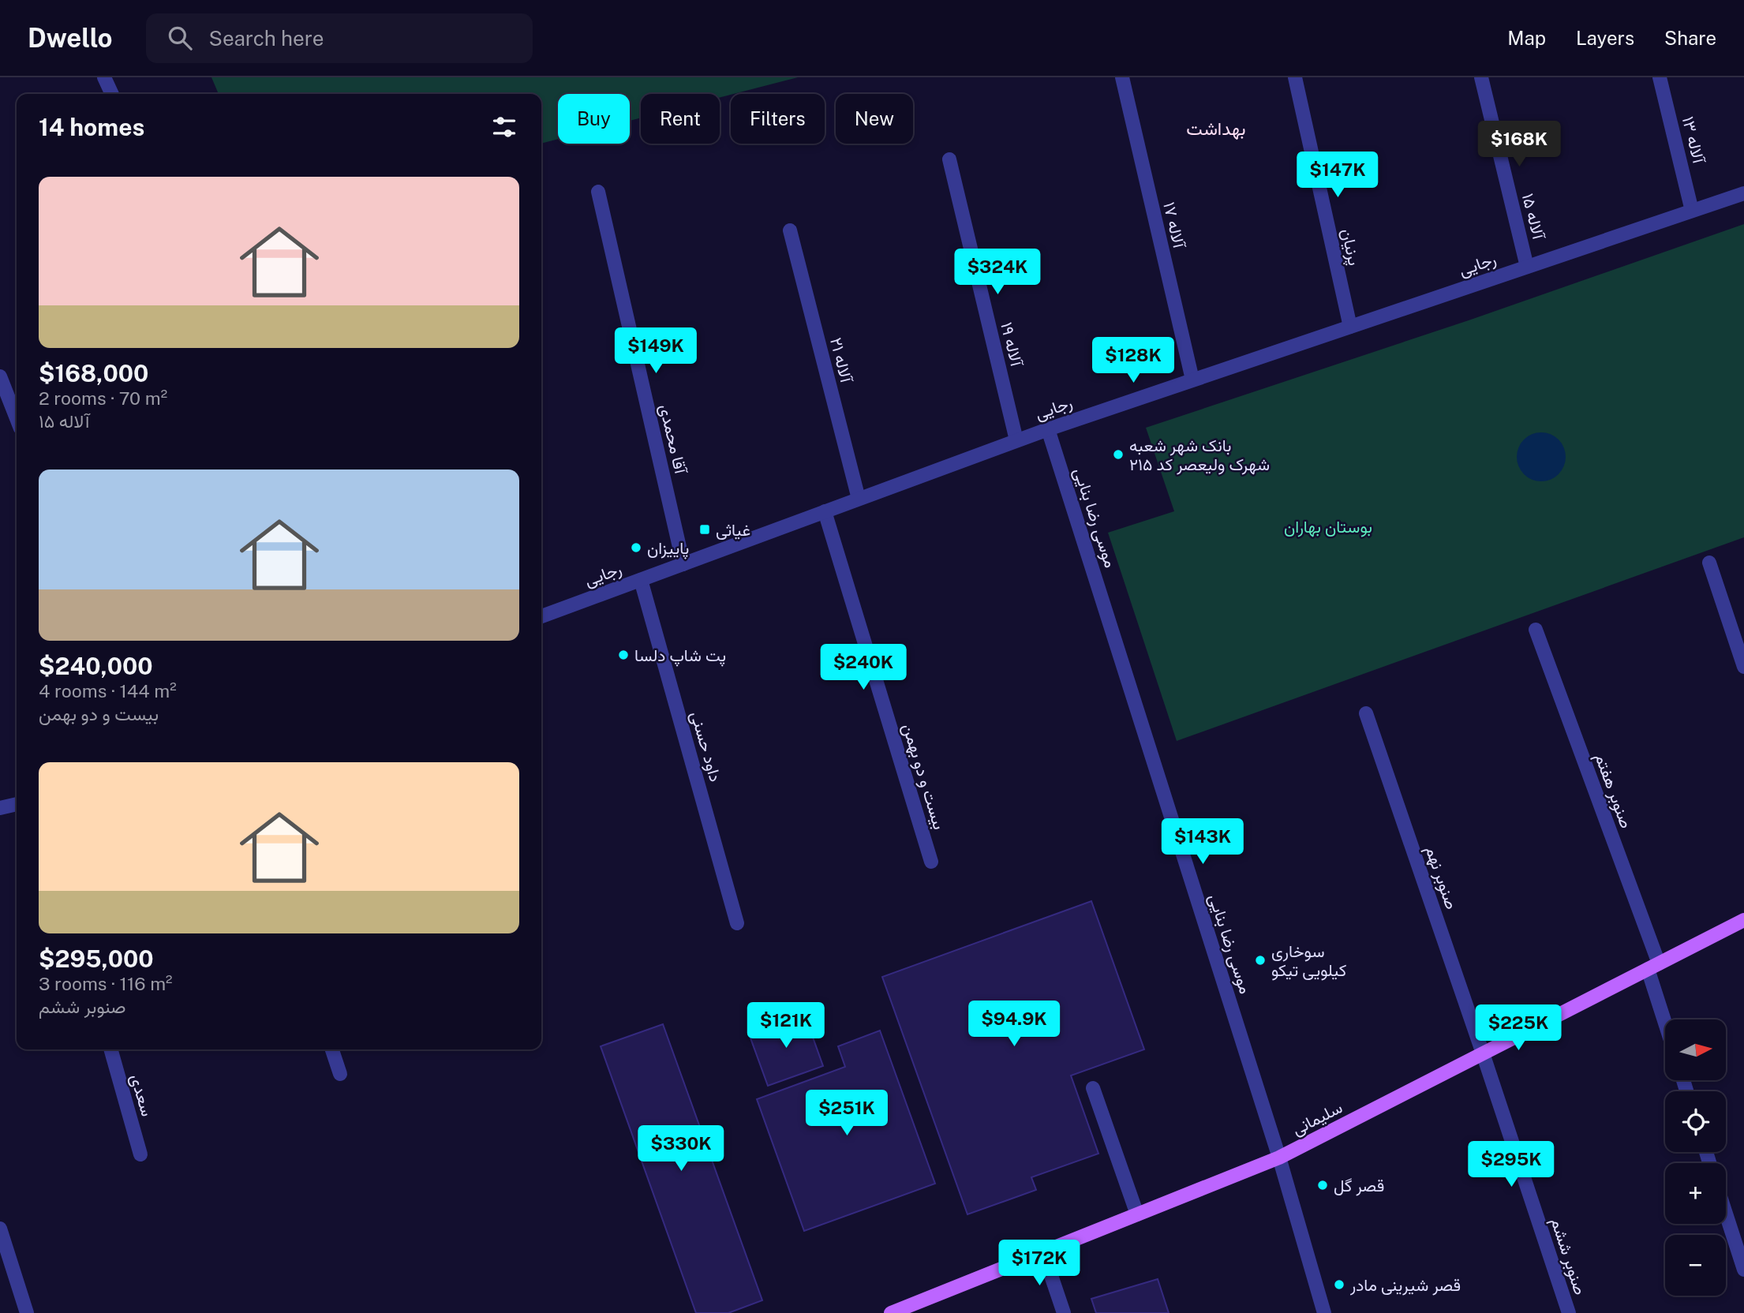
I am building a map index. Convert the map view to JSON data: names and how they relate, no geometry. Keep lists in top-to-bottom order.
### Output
{
  "streets": {
    "main road": ["سلیمانی"],
    "street": [
      "آلاله ۱۳",
      "آلاله ۱۵",
      "آلاله ۱۷",
      "پرنیان",
      "رجایی",
      "آلاله ۱۹",
      "آلاله ۲۱",
      "آقا محمدی",
      "موسی رضا بنایی",
      "داود حسنی",
      "بیست و دو بهمن",
      "صنوبر هفتم",
      "صنوبر نهم",
      "سعدی",
      "صنوبر ششم"
    ]
  },
  "crossings": [
    ["آلاله ۱۳", "رجایی"],
    ["آلاله ۱۵", "رجایی"],
    ["آلاله ۱۷", "رجایی"],
    ["پرنیان", "رجایی"],
    ["رجایی", "آلاله ۱۹"],
    ["رجایی", "آلاله ۲۱"],
    ["رجایی", "آقا محمدی"],
    ["رجایی", "موسی رضا بنایی"],
    ["رجایی", "داود حسنی"],
    ["رجایی", "بیست و دو بهمن"],
    ["موسی رضا بنایی", "سلیمانی"],
    ["صنوبر هفتم", "سلیمانی"],
    ["صنوبر نهم", "سلیمانی"],
    ["صنوبر نهم", "صنوبر ششم"],
    ["سلیمانی", "صنوبر ششم"]
  ],
  "districts": ["بهداشت"],
  "parks": ["بوستان بهاران"],
  "places": {
    "other": [
      "بانک شهر شعبه شهرک ولیعصر کد ۲۱۵",
      "پاییزان",
      "پت شاپ دلسا",
      "سوخاری کیلویی تیکو",
      "قصر گل",
      "قصر شیرینی مادر"
    ],
    "transit": ["غیاثی"]
  },
  "north": "right",
  "page": {
    "header": "Dwello",
    "search": "Search here",
    "nav": ["Map", "Layers", "Share"],
    "chip": [
      "Buy",
      "Rent",
      "Filters",
      "New"
    ],
    "heading": "14 homes",
    "price": [
      "$168K",
      "$147K",
      "$324K",
      "$149K",
      "$128K",
      "$240K",
      "$143K",
      "$94.9K",
      "$121K",
      "$225K",
      "$251K",
      "$330K",
      "$295K",
      "$172K"
    ],
    "list": [
      {
        "name": "$168,000",
        "note": "2 rooms · 70 m² · آلاله ۱۵"
      },
      {
        "name": "$240,000",
        "note": "4 rooms · 144 m² · بیست و دو بهمن"
      },
      {
        "name": "$295,000",
        "note": "3 rooms · 116 m² · صنوبر ششم"
      }
    ],
    "map_buttons": ["+", "−"]
  }
}
